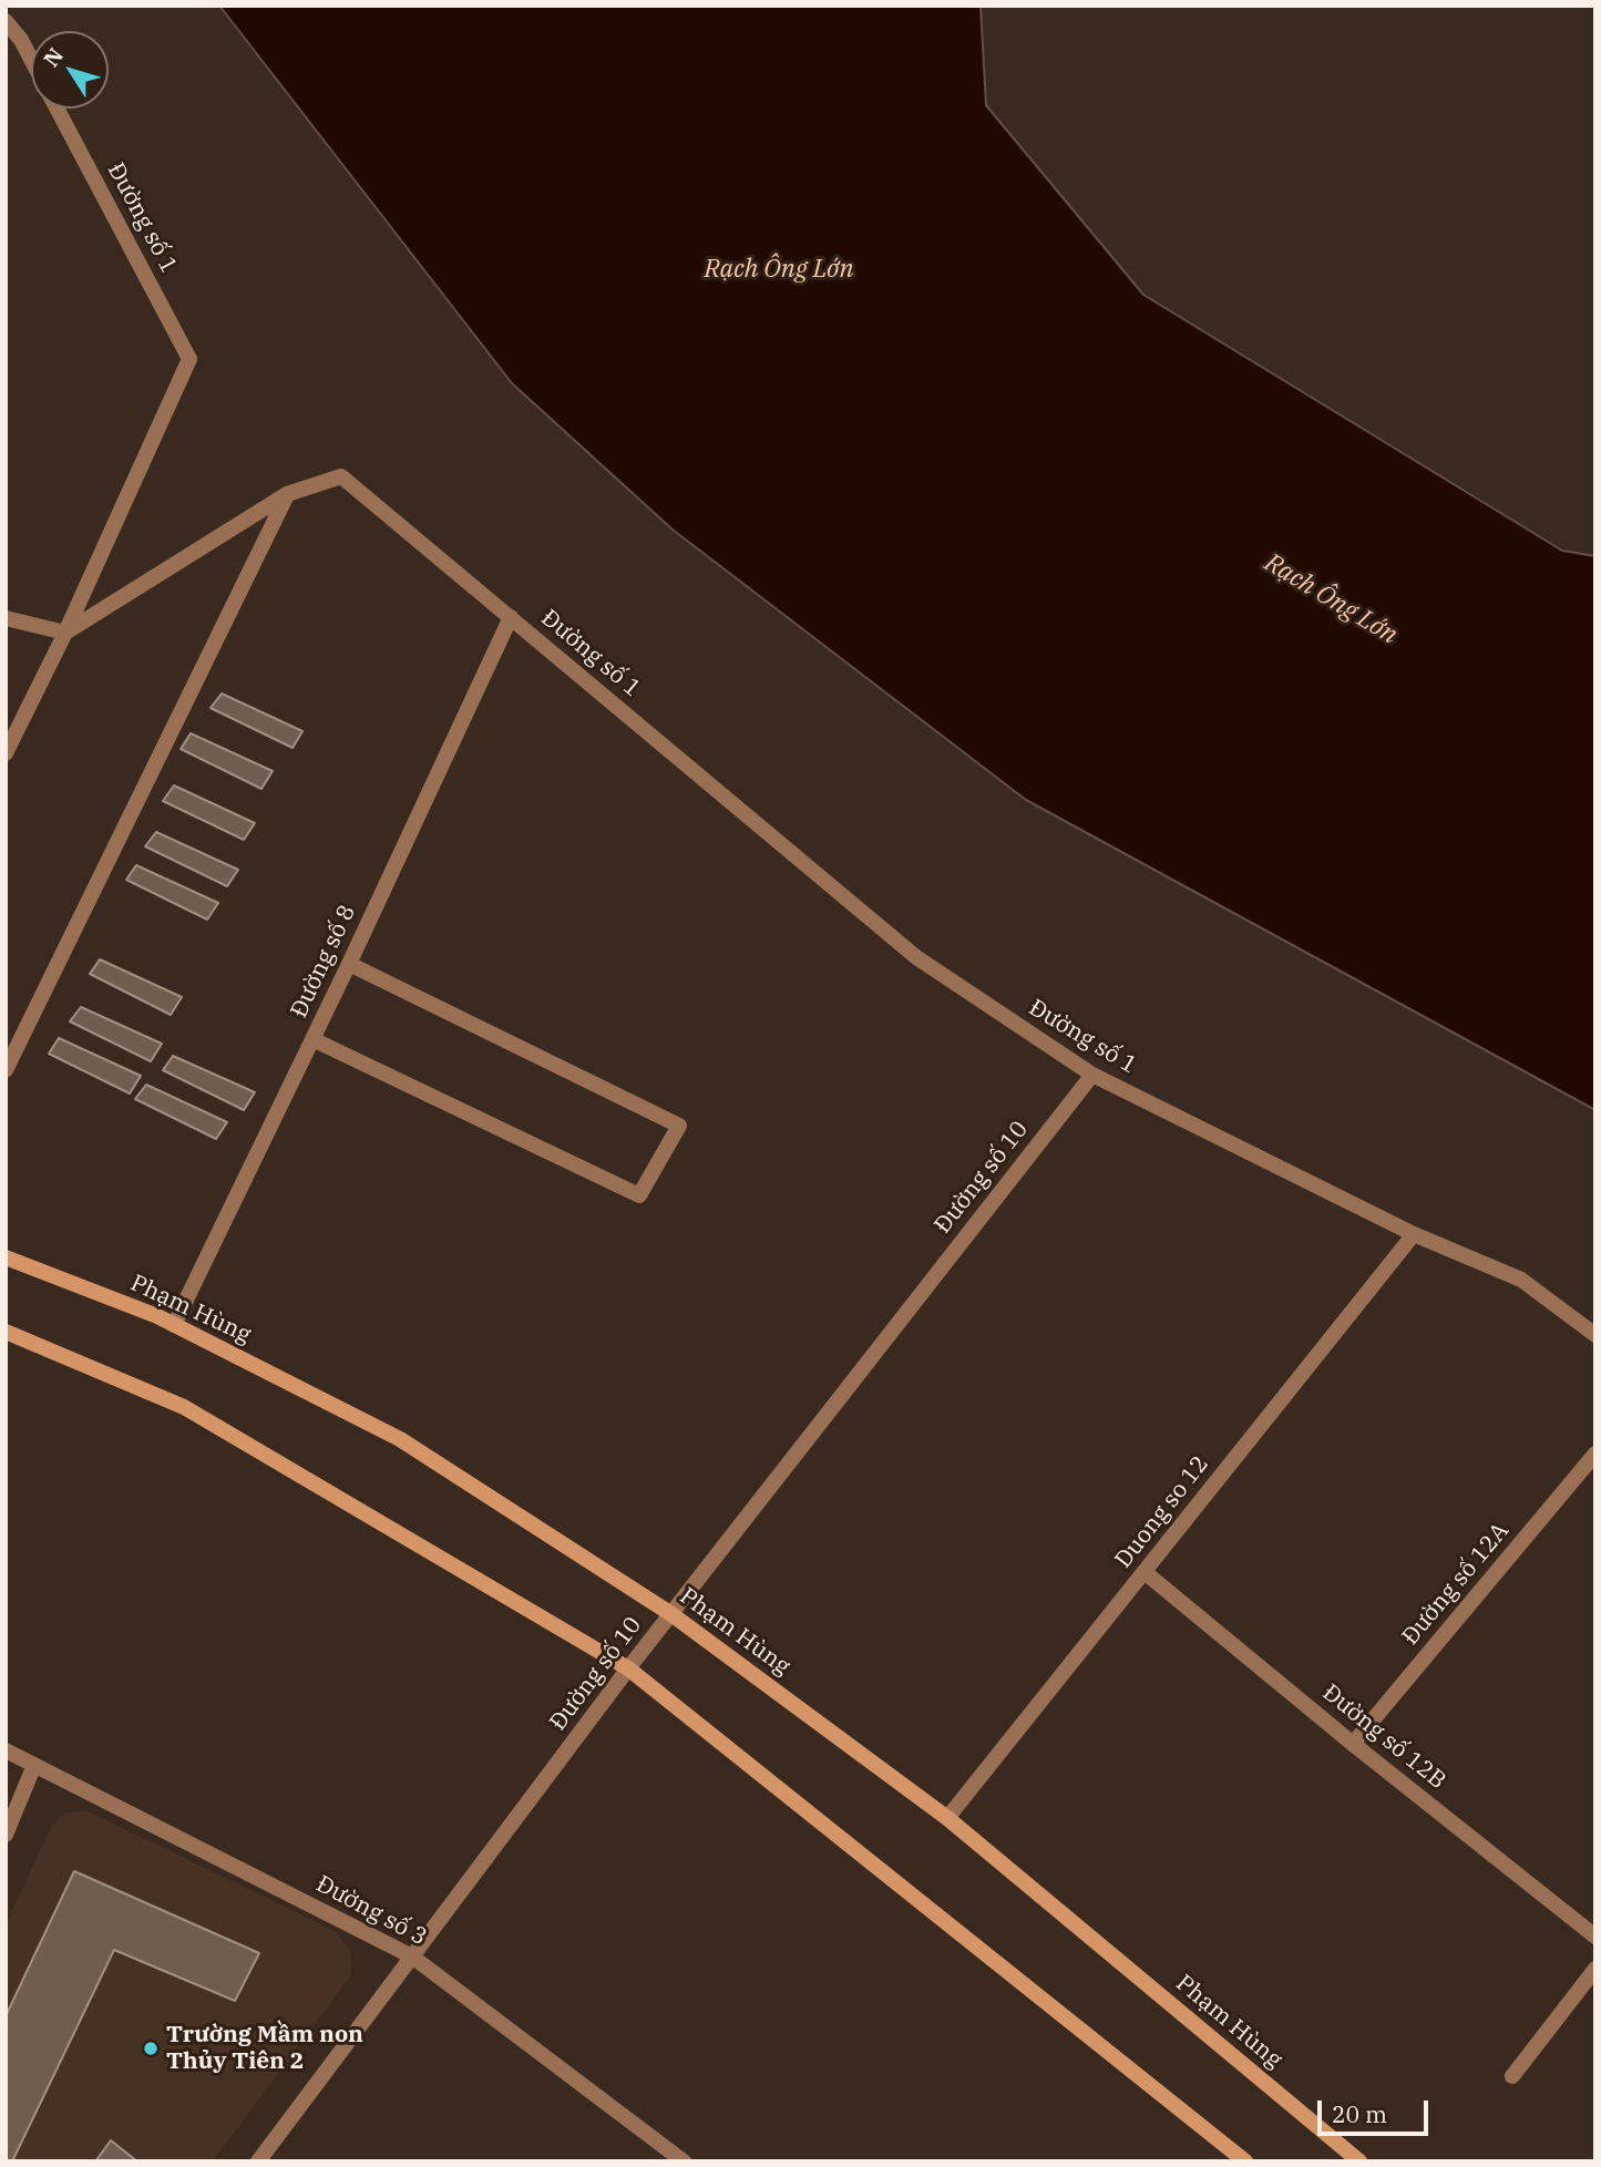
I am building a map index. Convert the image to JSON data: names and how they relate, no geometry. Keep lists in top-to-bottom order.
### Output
{
  "streets": {
    "main road": ["Phạm Hùng"],
    "street": [
      "Đường số 1",
      "Đường số 8",
      "Đường số 10",
      "Duong so 12",
      "Đường số 12A",
      "Đường số 12B",
      "Đường số 3"
    ]
  },
  "crossings": [
    ["Đường số 1", "Đường số 8"],
    ["Đường số 1", "Đường số 10"],
    ["Đường số 1", "Duong so 12"],
    ["Đường số 8", "Phạm Hùng"],
    ["Đường số 10", "Phạm Hùng"],
    ["Đường số 10", "Đường số 3"],
    ["Phạm Hùng", "Duong so 12"],
    ["Duong so 12", "Đường số 12B"],
    ["Đường số 12A", "Đường số 12B"]
  ],
  "water": ["Rạch Ông Lớn"],
  "places": ["Trường Mầm non Thủy Tiên 2"],
  "scale_bar": "20 m",
  "north": "top left"
}
